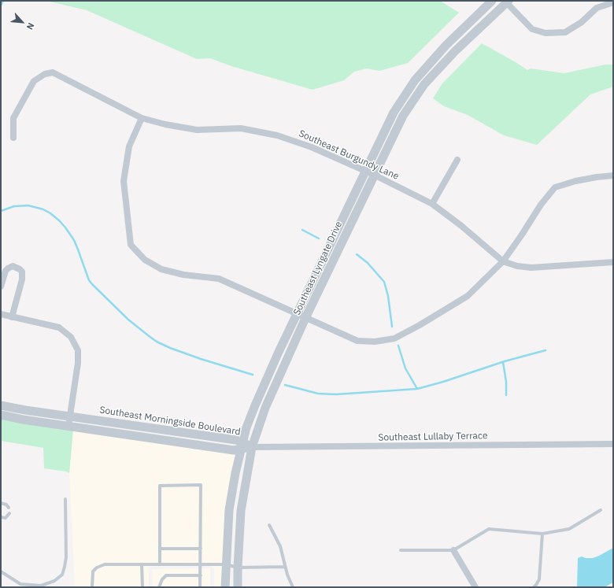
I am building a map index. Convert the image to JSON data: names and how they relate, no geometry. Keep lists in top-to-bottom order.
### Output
{
  "streets": {
    "street": [
      "Southeast Burgundy Lane",
      "Southeast Lyngate Drive",
      "Southeast Morningside Boulevard",
      "Southeast Lullaby Terrace"
    ]
  },
  "crossings": [
    ["Southeast Burgundy Lane", "Southeast Lyngate Drive"],
    ["Southeast Lyngate Drive", "Southeast Morningside Boulevard"],
    ["Southeast Lyngate Drive", "Southeast Lullaby Terrace"],
    ["Southeast Morningside Boulevard", "Southeast Lullaby Terrace"]
  ],
  "north": "bottom right"
}
